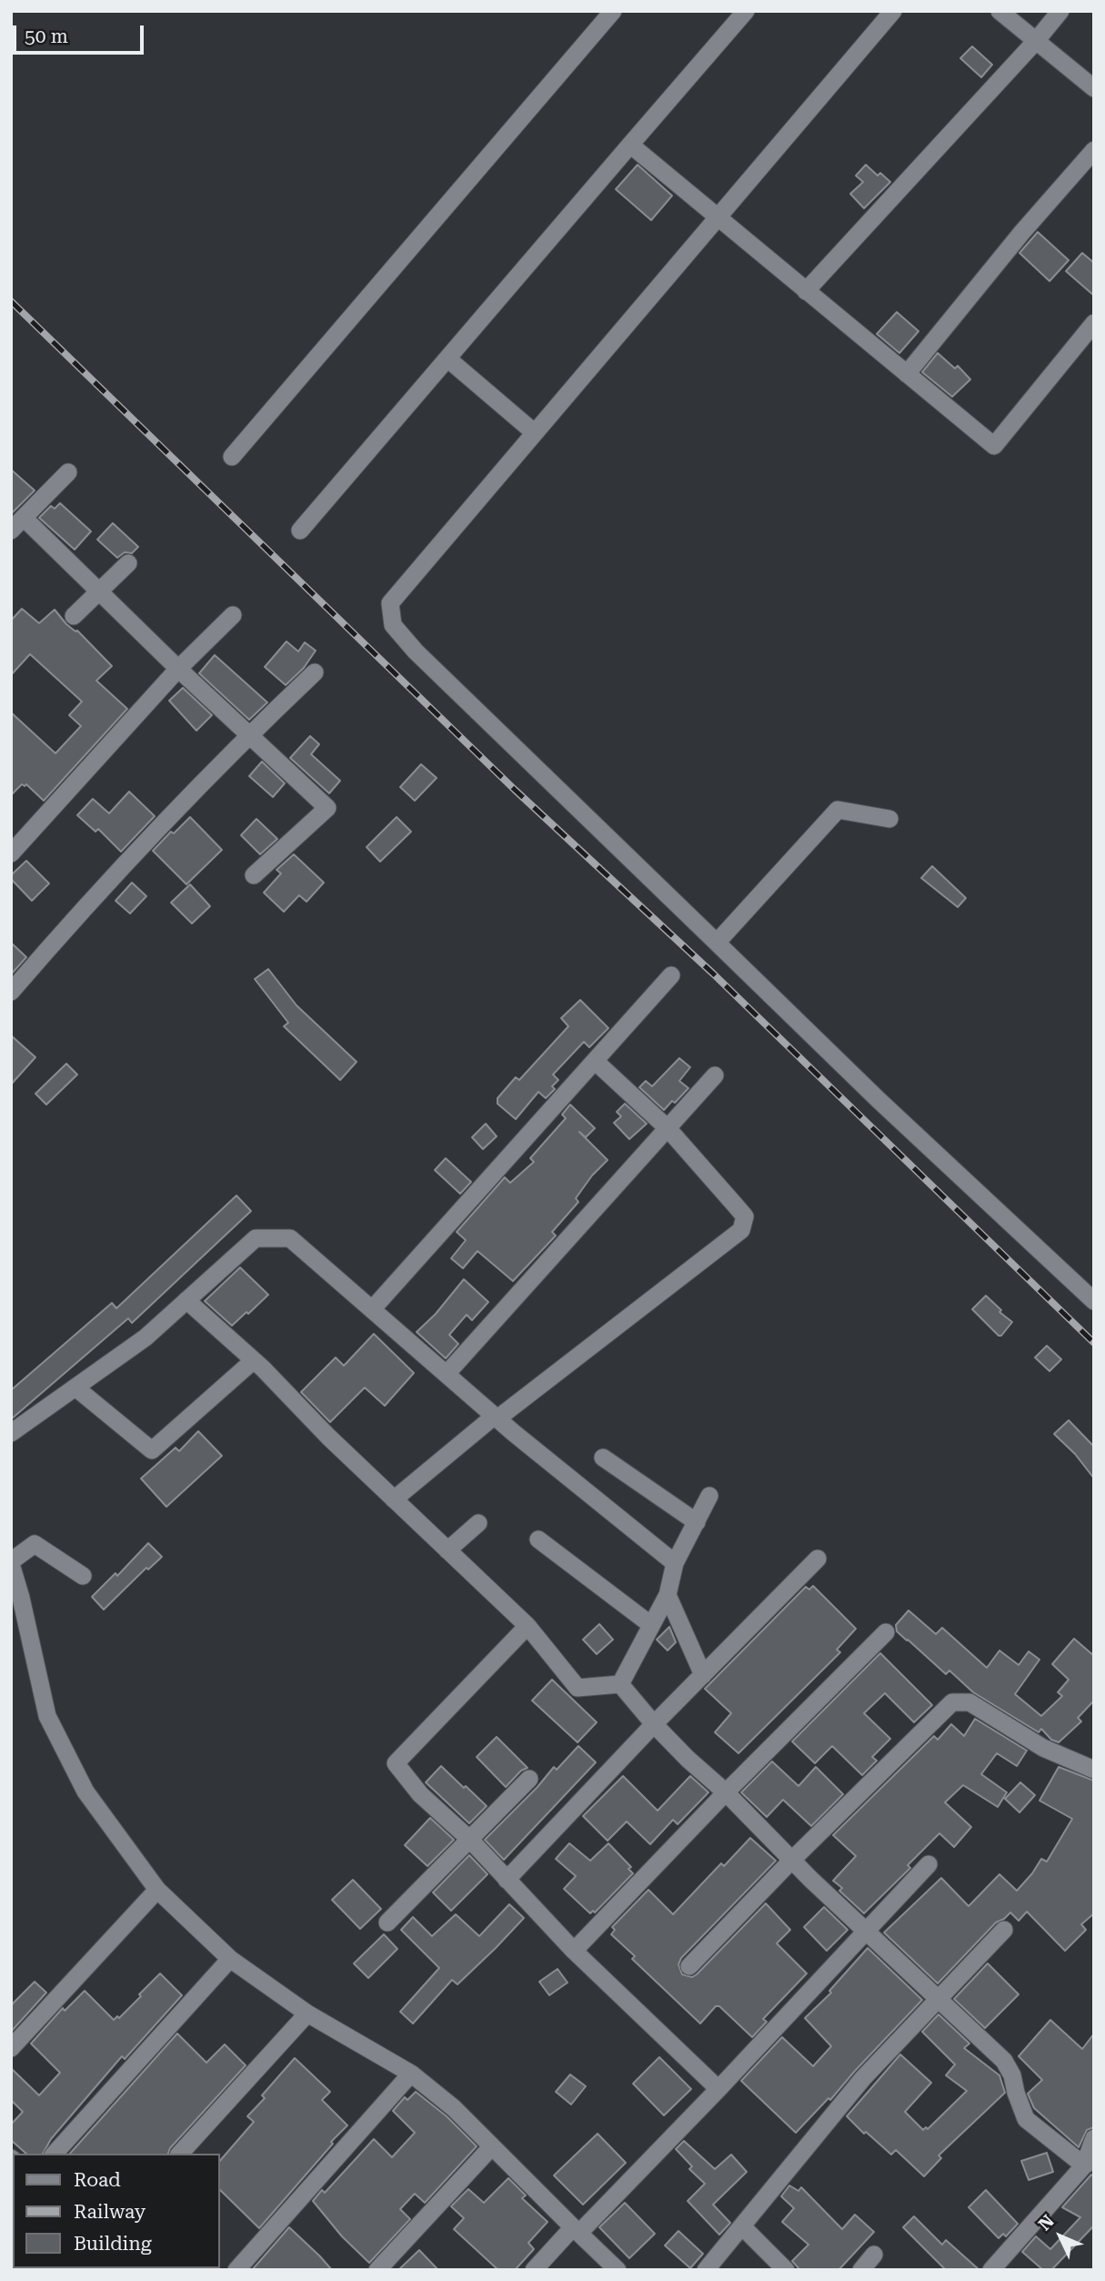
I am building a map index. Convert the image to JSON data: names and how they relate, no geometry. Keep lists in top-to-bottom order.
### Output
{
  "legend": ["Road", "Railway", "Building"],
  "scale_bar": "50 m",
  "north": "top left"
}
